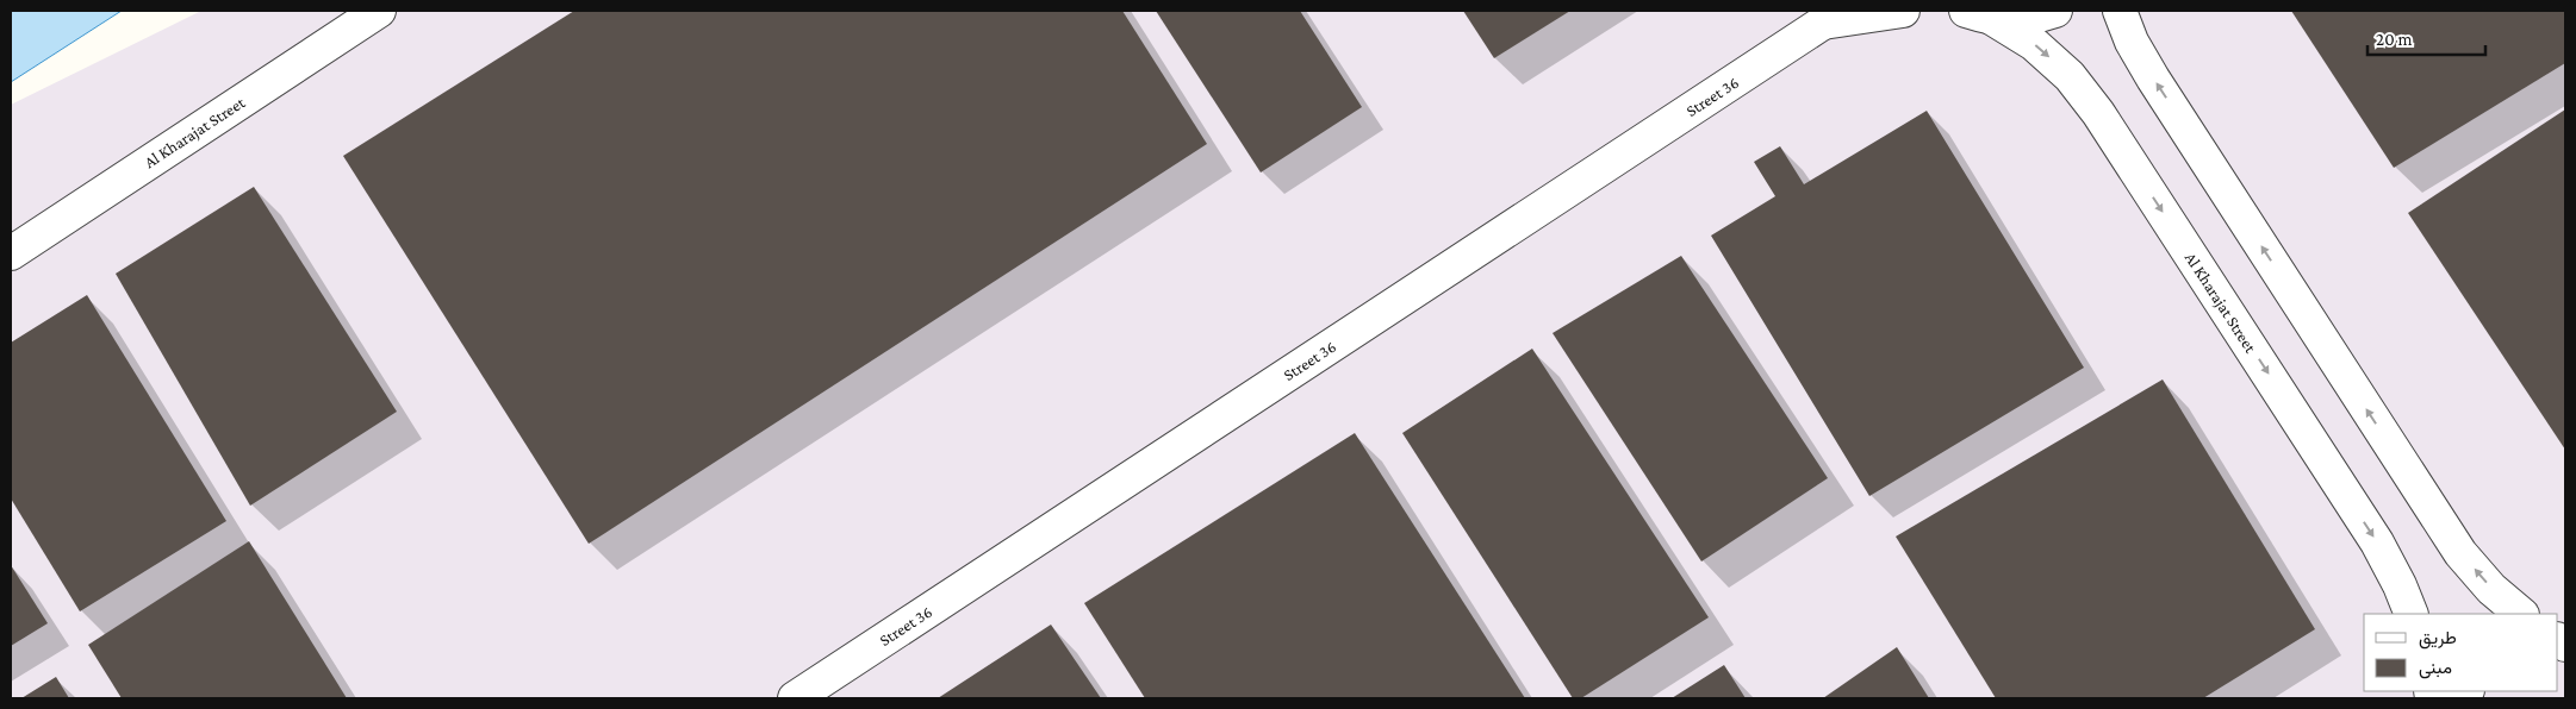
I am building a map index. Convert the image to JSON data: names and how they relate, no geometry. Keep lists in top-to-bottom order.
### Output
{
  "streets": {
    "street": ["Street 36", "Al Kharajat Street"]
  },
  "legend": ["طريق", "مبنى"],
  "scale_bar": "20 m"
}
